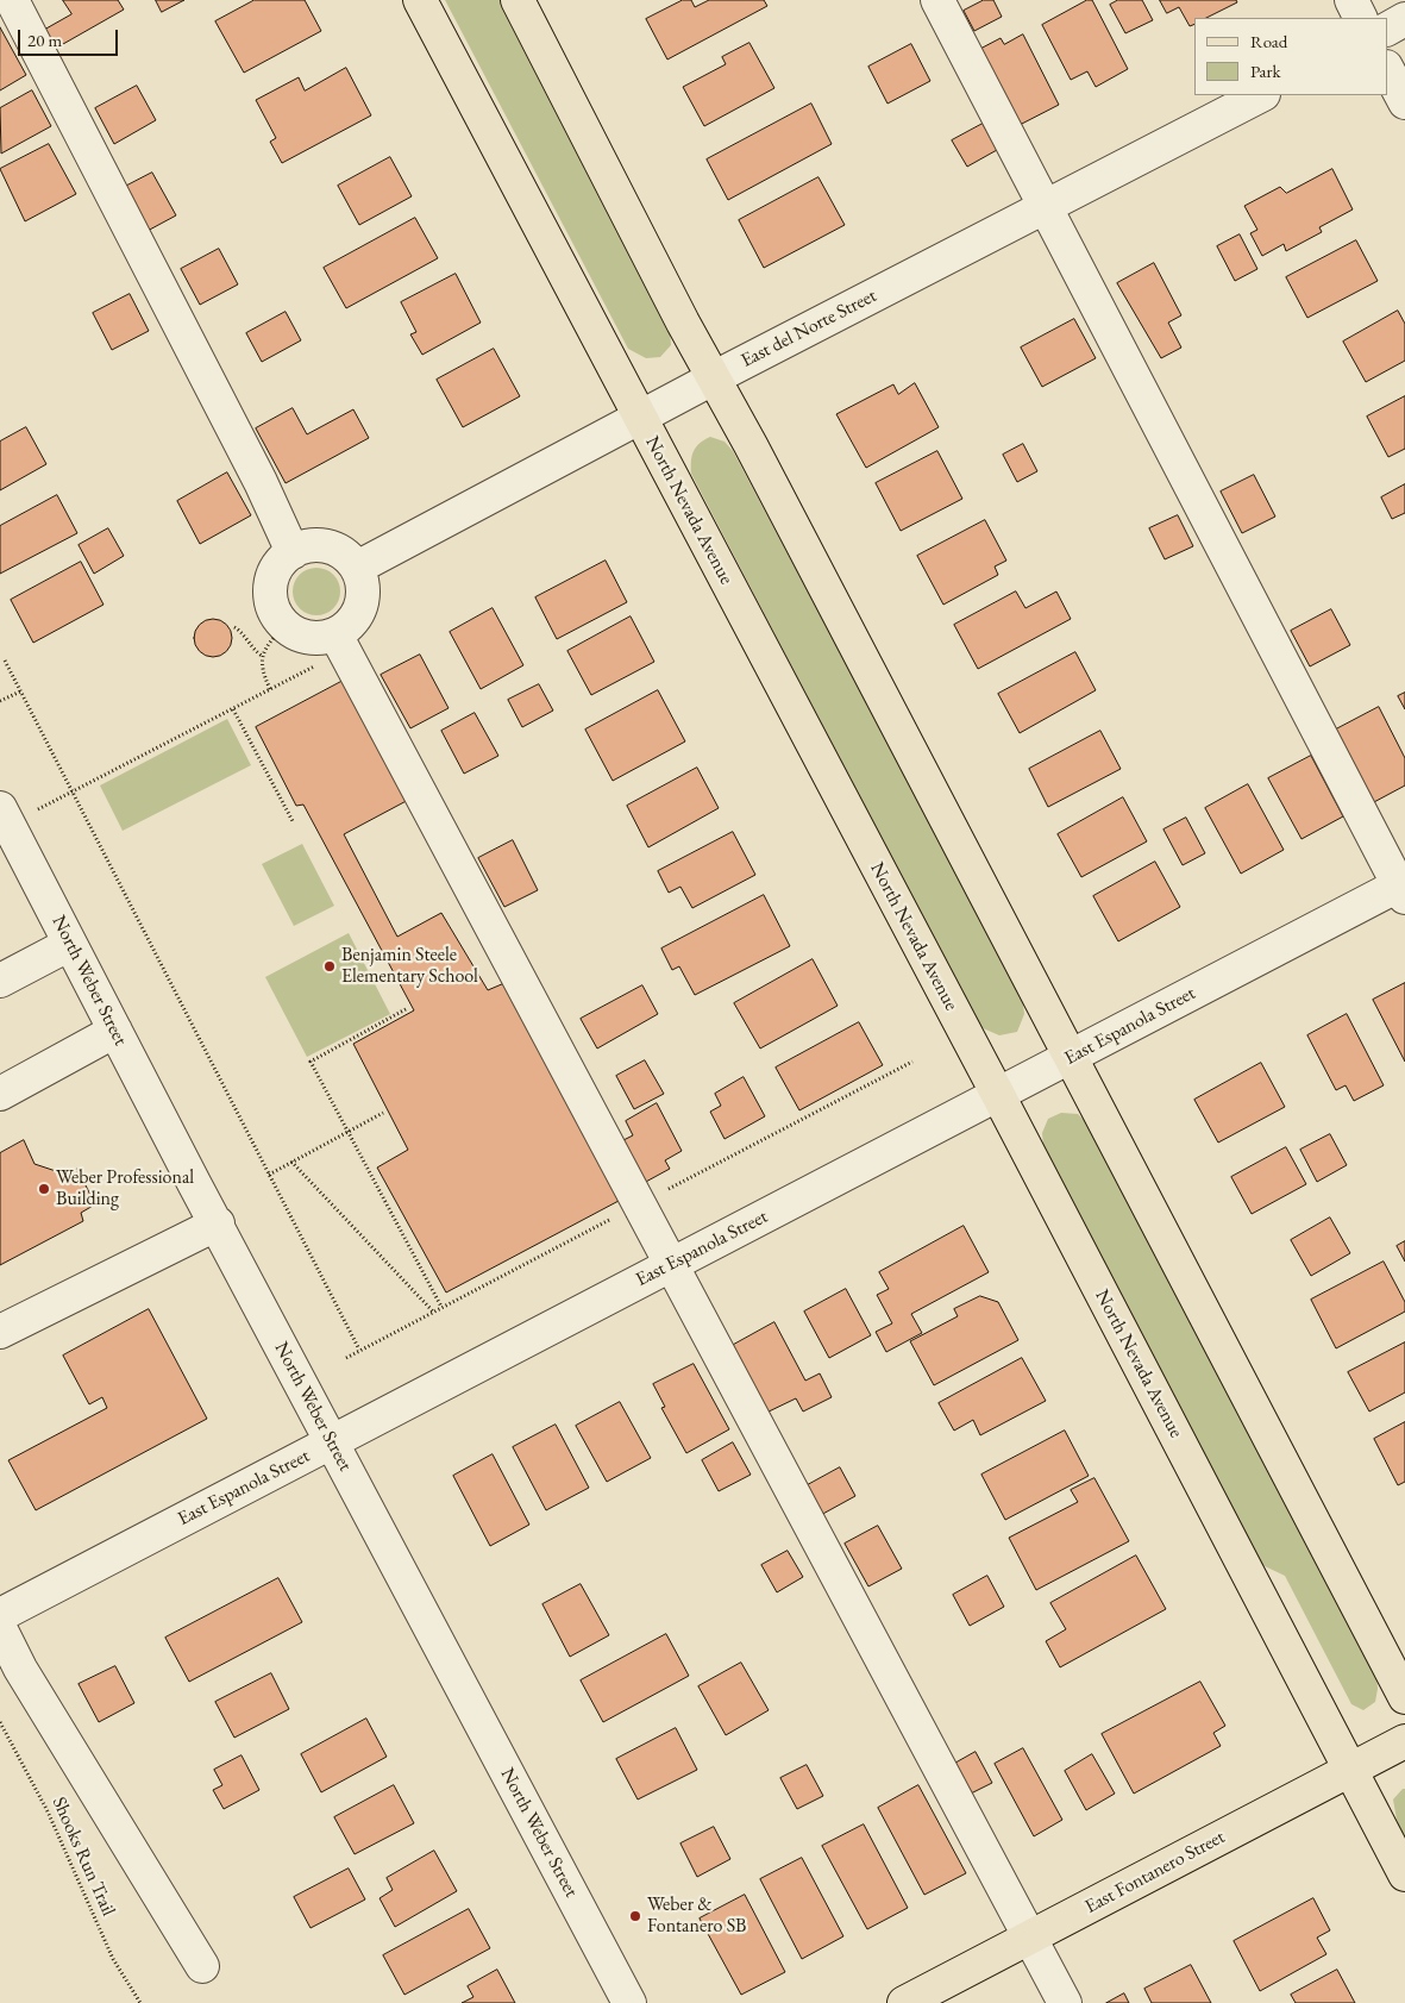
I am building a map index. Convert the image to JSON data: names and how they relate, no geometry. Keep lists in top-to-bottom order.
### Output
{
  "streets": {
    "main road": ["North Nevada Avenue", "East Fontanero Street"],
    "street": ["East del Norte Street", "North Weber Street", "East Espanola Street"],
    "path": ["Shooks Run Trail"]
  },
  "crossings": [
    ["East del Norte Street", "North Nevada Avenue"],
    ["North Nevada Avenue", "East Espanola Street"],
    ["North Nevada Avenue", "East Fontanero Street"],
    ["North Weber Street", "East Espanola Street"]
  ],
  "places": ["Benjamin Steele Elementary School", "Weber Professional Building", "Weber & Fontanero SB"],
  "legend": ["Road", "Park"],
  "scale_bar": "20 m"
}
